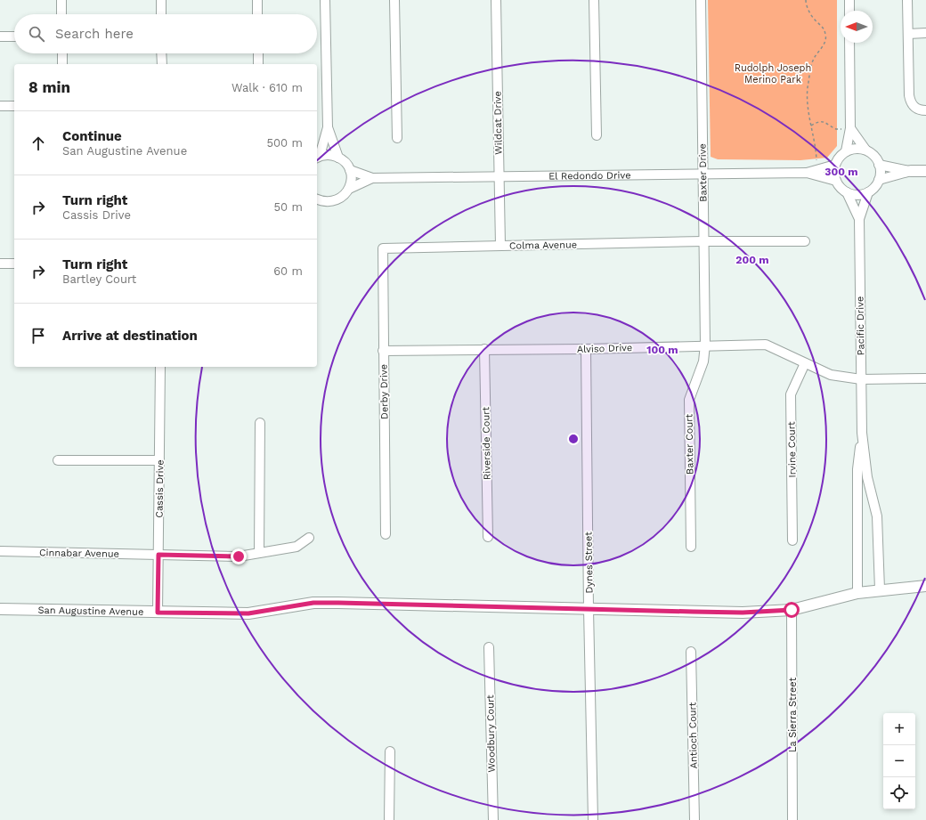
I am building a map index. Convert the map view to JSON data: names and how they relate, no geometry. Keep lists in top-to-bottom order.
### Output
{
  "streets": {
    "street": [
      "Wildcat Drive",
      "Baxter Drive",
      "El Redondo Drive",
      "Colma Avenue",
      "Pacific Drive",
      "Alviso Drive",
      "Derby Drive",
      "Riverside Court",
      "Baxter Court",
      "Irvine Court",
      "Cassis Drive",
      "Cinnabar Avenue",
      "Dynes Street",
      "San Augustine Avenue",
      "La Sierra Street",
      "Woodbury Court",
      "Antioch Court"
    ]
  },
  "crossings": [
    ["Wildcat Drive", "El Redondo Drive"],
    ["Wildcat Drive", "Colma Avenue"],
    ["Baxter Drive", "El Redondo Drive"],
    ["Baxter Drive", "Colma Avenue"],
    ["Baxter Drive", "Alviso Drive"],
    ["Baxter Drive", "Baxter Court"],
    ["El Redondo Drive", "Pacific Drive"],
    ["Colma Avenue", "Derby Drive"],
    ["Pacific Drive", "Alviso Drive"],
    ["Pacific Drive", "San Augustine Avenue"],
    ["Alviso Drive", "Derby Drive"],
    ["Alviso Drive", "Riverside Court"],
    ["Alviso Drive", "Baxter Court"],
    ["Alviso Drive", "Irvine Court"],
    ["Alviso Drive", "Dynes Street"],
    ["Cassis Drive", "Cinnabar Avenue"],
    ["Cassis Drive", "San Augustine Avenue"],
    ["Dynes Street", "San Augustine Avenue"],
    ["San Augustine Avenue", "La Sierra Street"]
  ],
  "parks": ["Rudolph Joseph Merino Park"],
  "north": "left",
  "page": {
    "search": "Search here",
    "heading": ["8 min", "Walk · 610 m"],
    "list": [
      ["Continue", "San Augustine Avenue", "500 m"],
      ["Turn right", "Cassis Drive", "50 m"],
      ["Turn right", "Bartley Court", "60 m"],
      "Arrive at destination"
    ],
    "map_buttons": ["+", "−"]
  },
  "rings": ["300 m", "200 m", "100 m"]
}
